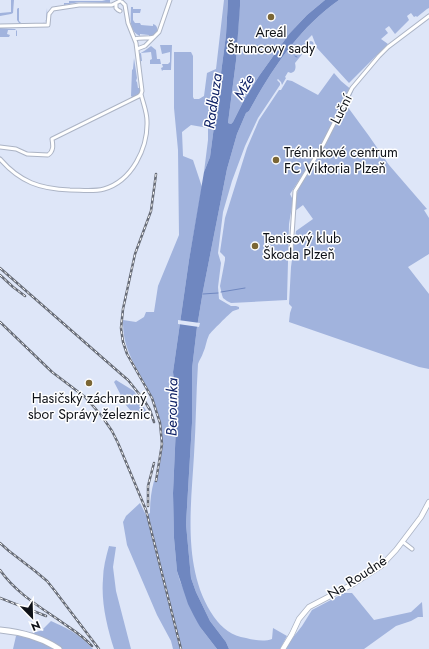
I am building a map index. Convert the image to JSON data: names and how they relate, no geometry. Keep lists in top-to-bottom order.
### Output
{
  "streets": {
    "street": ["Luční", "Na Roudné"]
  },
  "water": ["Mže", "Radbuza", "Berounka"],
  "places": [
    "Areál Štruncovy sady",
    "Tréninkové centrum FC Viktoria Plzeň",
    "Tenisový klub Škoda Plzeň",
    "Hasičský záchranný sbor Správy železnic"
  ],
  "north": "bottom right"
}
